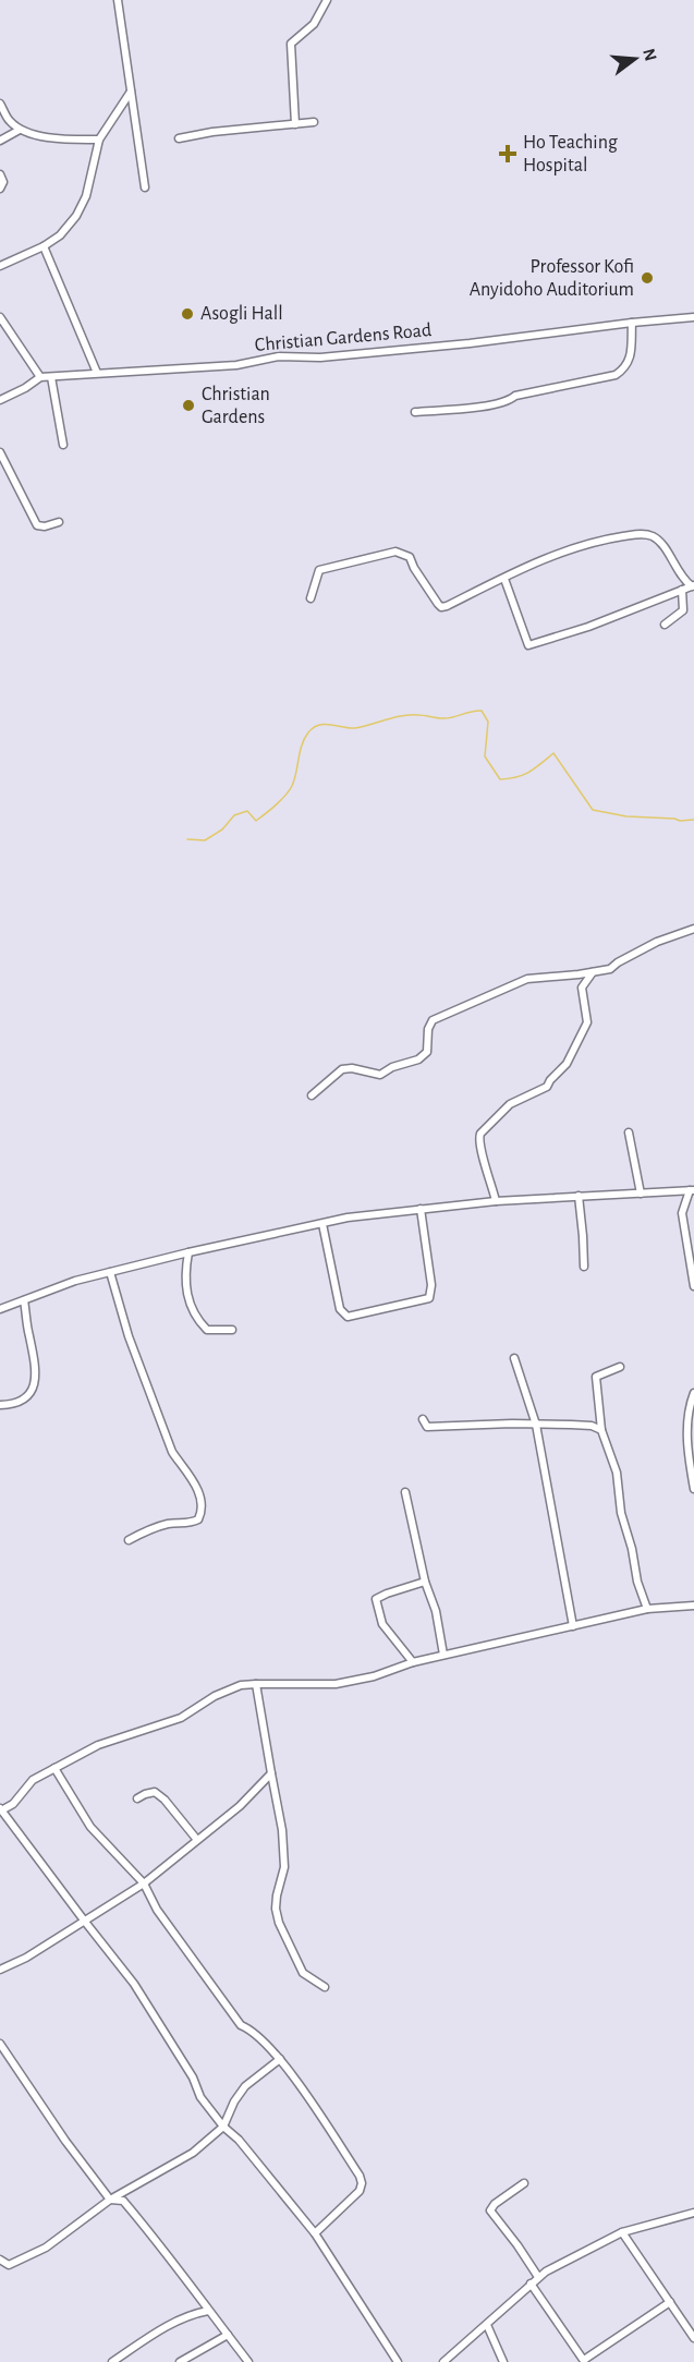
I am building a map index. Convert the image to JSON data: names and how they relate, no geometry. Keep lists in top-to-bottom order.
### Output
{
  "streets": {
    "street": ["Christian Gardens Road"]
  },
  "places": {
    "health": ["Ho Teaching Hospital"],
    "other": ["Professor Kofi Anyidoho Auditorium", "Asogli Hall", "Christian Gardens"]
  },
  "north": "right"
}
